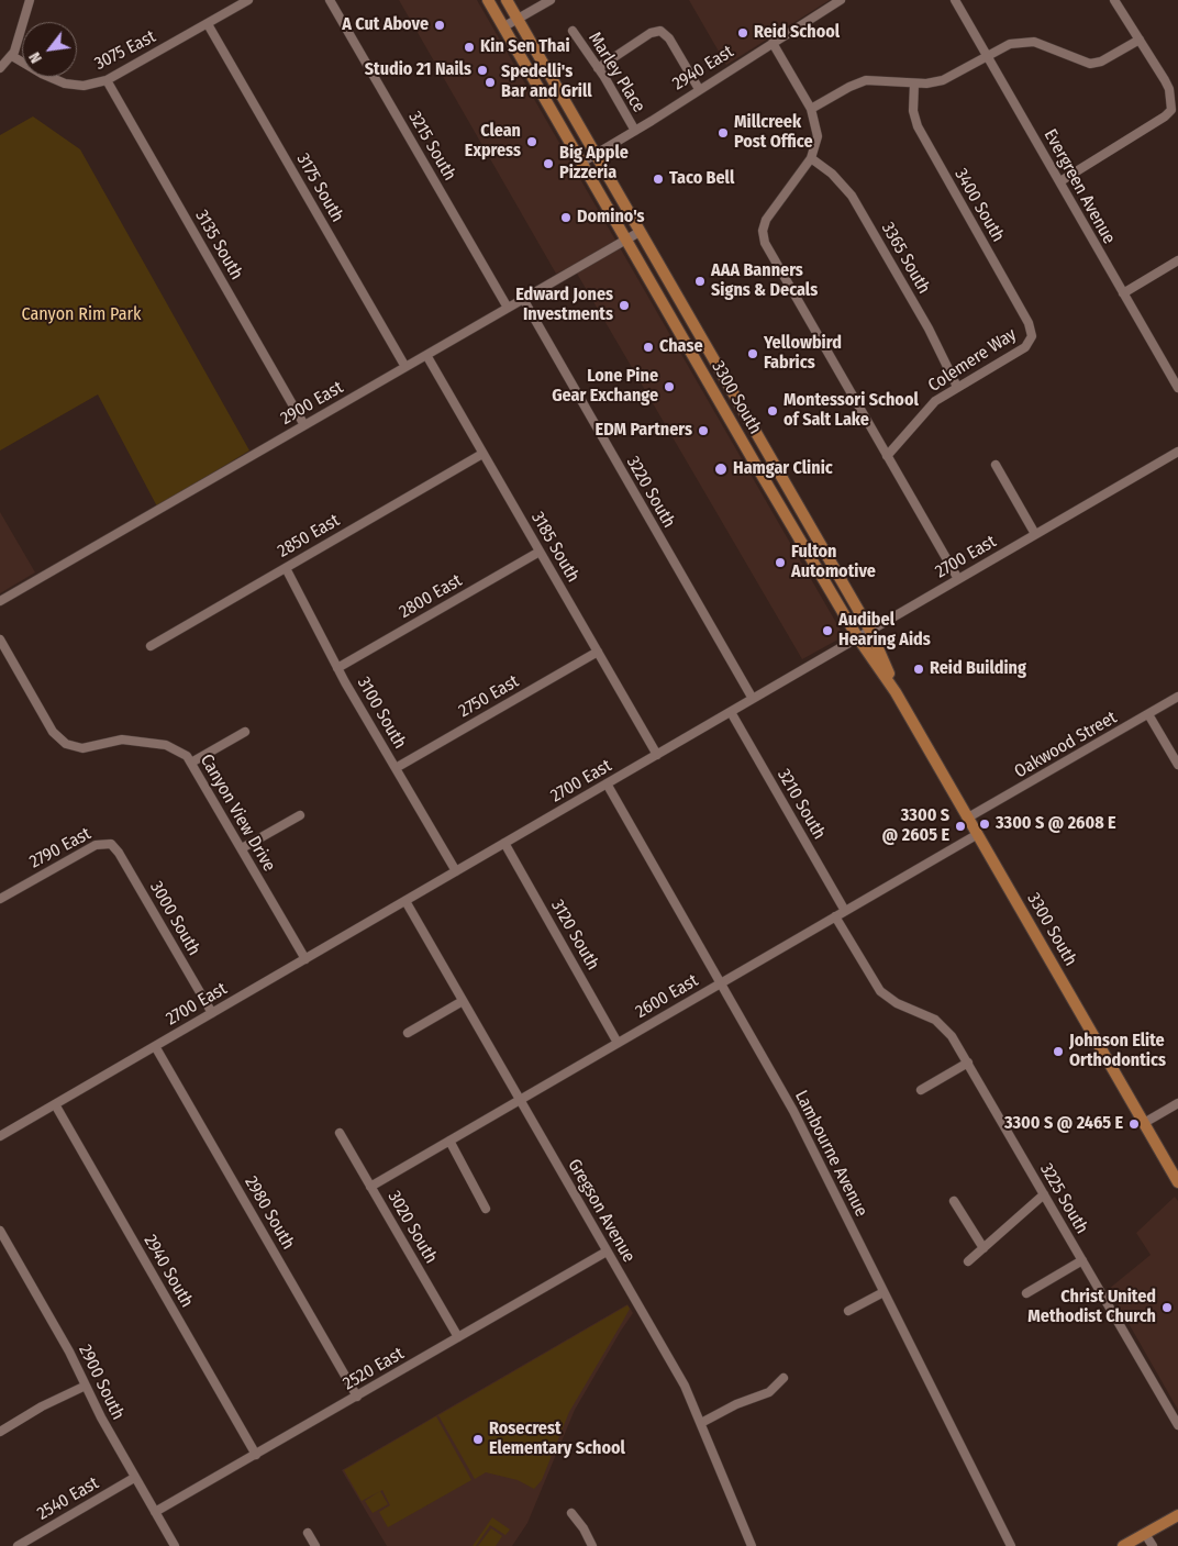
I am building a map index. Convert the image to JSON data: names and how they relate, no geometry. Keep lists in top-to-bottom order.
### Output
{
  "streets": {
    "main road": ["3300 South"],
    "street": [
      "3075 East",
      "2940 East",
      "Marley Place",
      "3215 South",
      "Evergreen Avenue",
      "3175 South",
      "3400 South",
      "3135 South",
      "3365 South",
      "Colemere Way",
      "2900 East",
      "3220 South",
      "2850 East",
      "3185 South",
      "2700 East",
      "2800 East",
      "2750 East",
      "3100 South",
      "Oakwood Street",
      "3210 South",
      "Canyon View Drive",
      "2790 East",
      "3000 South",
      "3120 South",
      "2600 East",
      "Lambourne Avenue",
      "3225 South",
      "Gregson Avenue",
      "2980 South",
      "3020 South",
      "2940 South",
      "2520 East",
      "2900 South",
      "2540 East"
    ]
  },
  "crossings": [
    ["3075 East", "3175 South"],
    ["3075 East", "3135 South"],
    ["2940 East", "Marley Place"],
    ["2940 East", "3300 South"],
    ["3215 South", "2900 East"],
    ["3175 South", "2900 East"],
    ["3400 South", "Colemere Way"],
    ["3135 South", "2900 East"],
    ["3365 South", "Colemere Way"],
    ["3300 South", "2900 East"],
    ["3300 South", "2700 East"],
    ["3300 South", "Oakwood Street"],
    ["3300 South", "2600 East"],
    ["2900 East", "3220 South"],
    ["2900 East", "3185 South"],
    ["3220 South", "2700 East"],
    ["2850 East", "3185 South"],
    ["2850 East", "3100 South"],
    ["3185 South", "2700 East"],
    ["3185 South", "2800 East"],
    ["3185 South", "2750 East"],
    ["2700 East", "3100 South"],
    ["2700 East", "3210 South"],
    ["2700 East", "Canyon View Drive"],
    ["2700 East", "3000 South"],
    ["2700 East", "3120 South"],
    ["2700 East", "Lambourne Avenue"],
    ["2700 East", "Gregson Avenue"],
    ["2700 East", "2980 South"],
    ["2700 East", "2940 South"],
    ["2800 East", "3100 South"],
    ["2750 East", "3100 South"],
    ["3210 South", "2600 East"],
    ["2790 East", "3000 South"],
    ["3120 South", "2600 East"],
    ["2600 East", "Lambourne Avenue"],
    ["2600 East", "3225 South"],
    ["2600 East", "Gregson Avenue"],
    ["2600 East", "3020 South"],
    ["Gregson Avenue", "2520 East"],
    ["2980 South", "2520 East"],
    ["3020 South", "2520 East"],
    ["2940 South", "2520 East"],
    ["2520 East", "2900 South"],
    ["2900 South", "2540 East"]
  ],
  "parks": ["Canyon Rim Park"],
  "places": [
    "A Cut Above",
    "Reid School",
    "Kin Sen Thai",
    "Studio 21 Nails",
    "Spedelli's Bar and Grill",
    "Millcreek Post Office",
    "Clean Express",
    "Big Apple Pizzeria",
    "Taco Bell",
    "Domino's",
    "AAA Banners Signs & Decals",
    "Edward Jones Investments",
    "Chase",
    "Yellowbird Fabrics",
    "Lone Pine Gear Exchange",
    "Montessori School of Salt Lake",
    "EDM Partners",
    "Hamgar Clinic",
    "Fulton Automotive",
    "Audibel Hearing Aids",
    "Reid Building",
    "3300 S @ 2608 E",
    "3300 S @ 2605 E",
    "Johnson Elite Orthodontics",
    "3300 S @ 2465 E",
    "Christ United Methodist Church",
    "Rosecrest Elementary School"
  ],
  "north": "bottom left"
}
